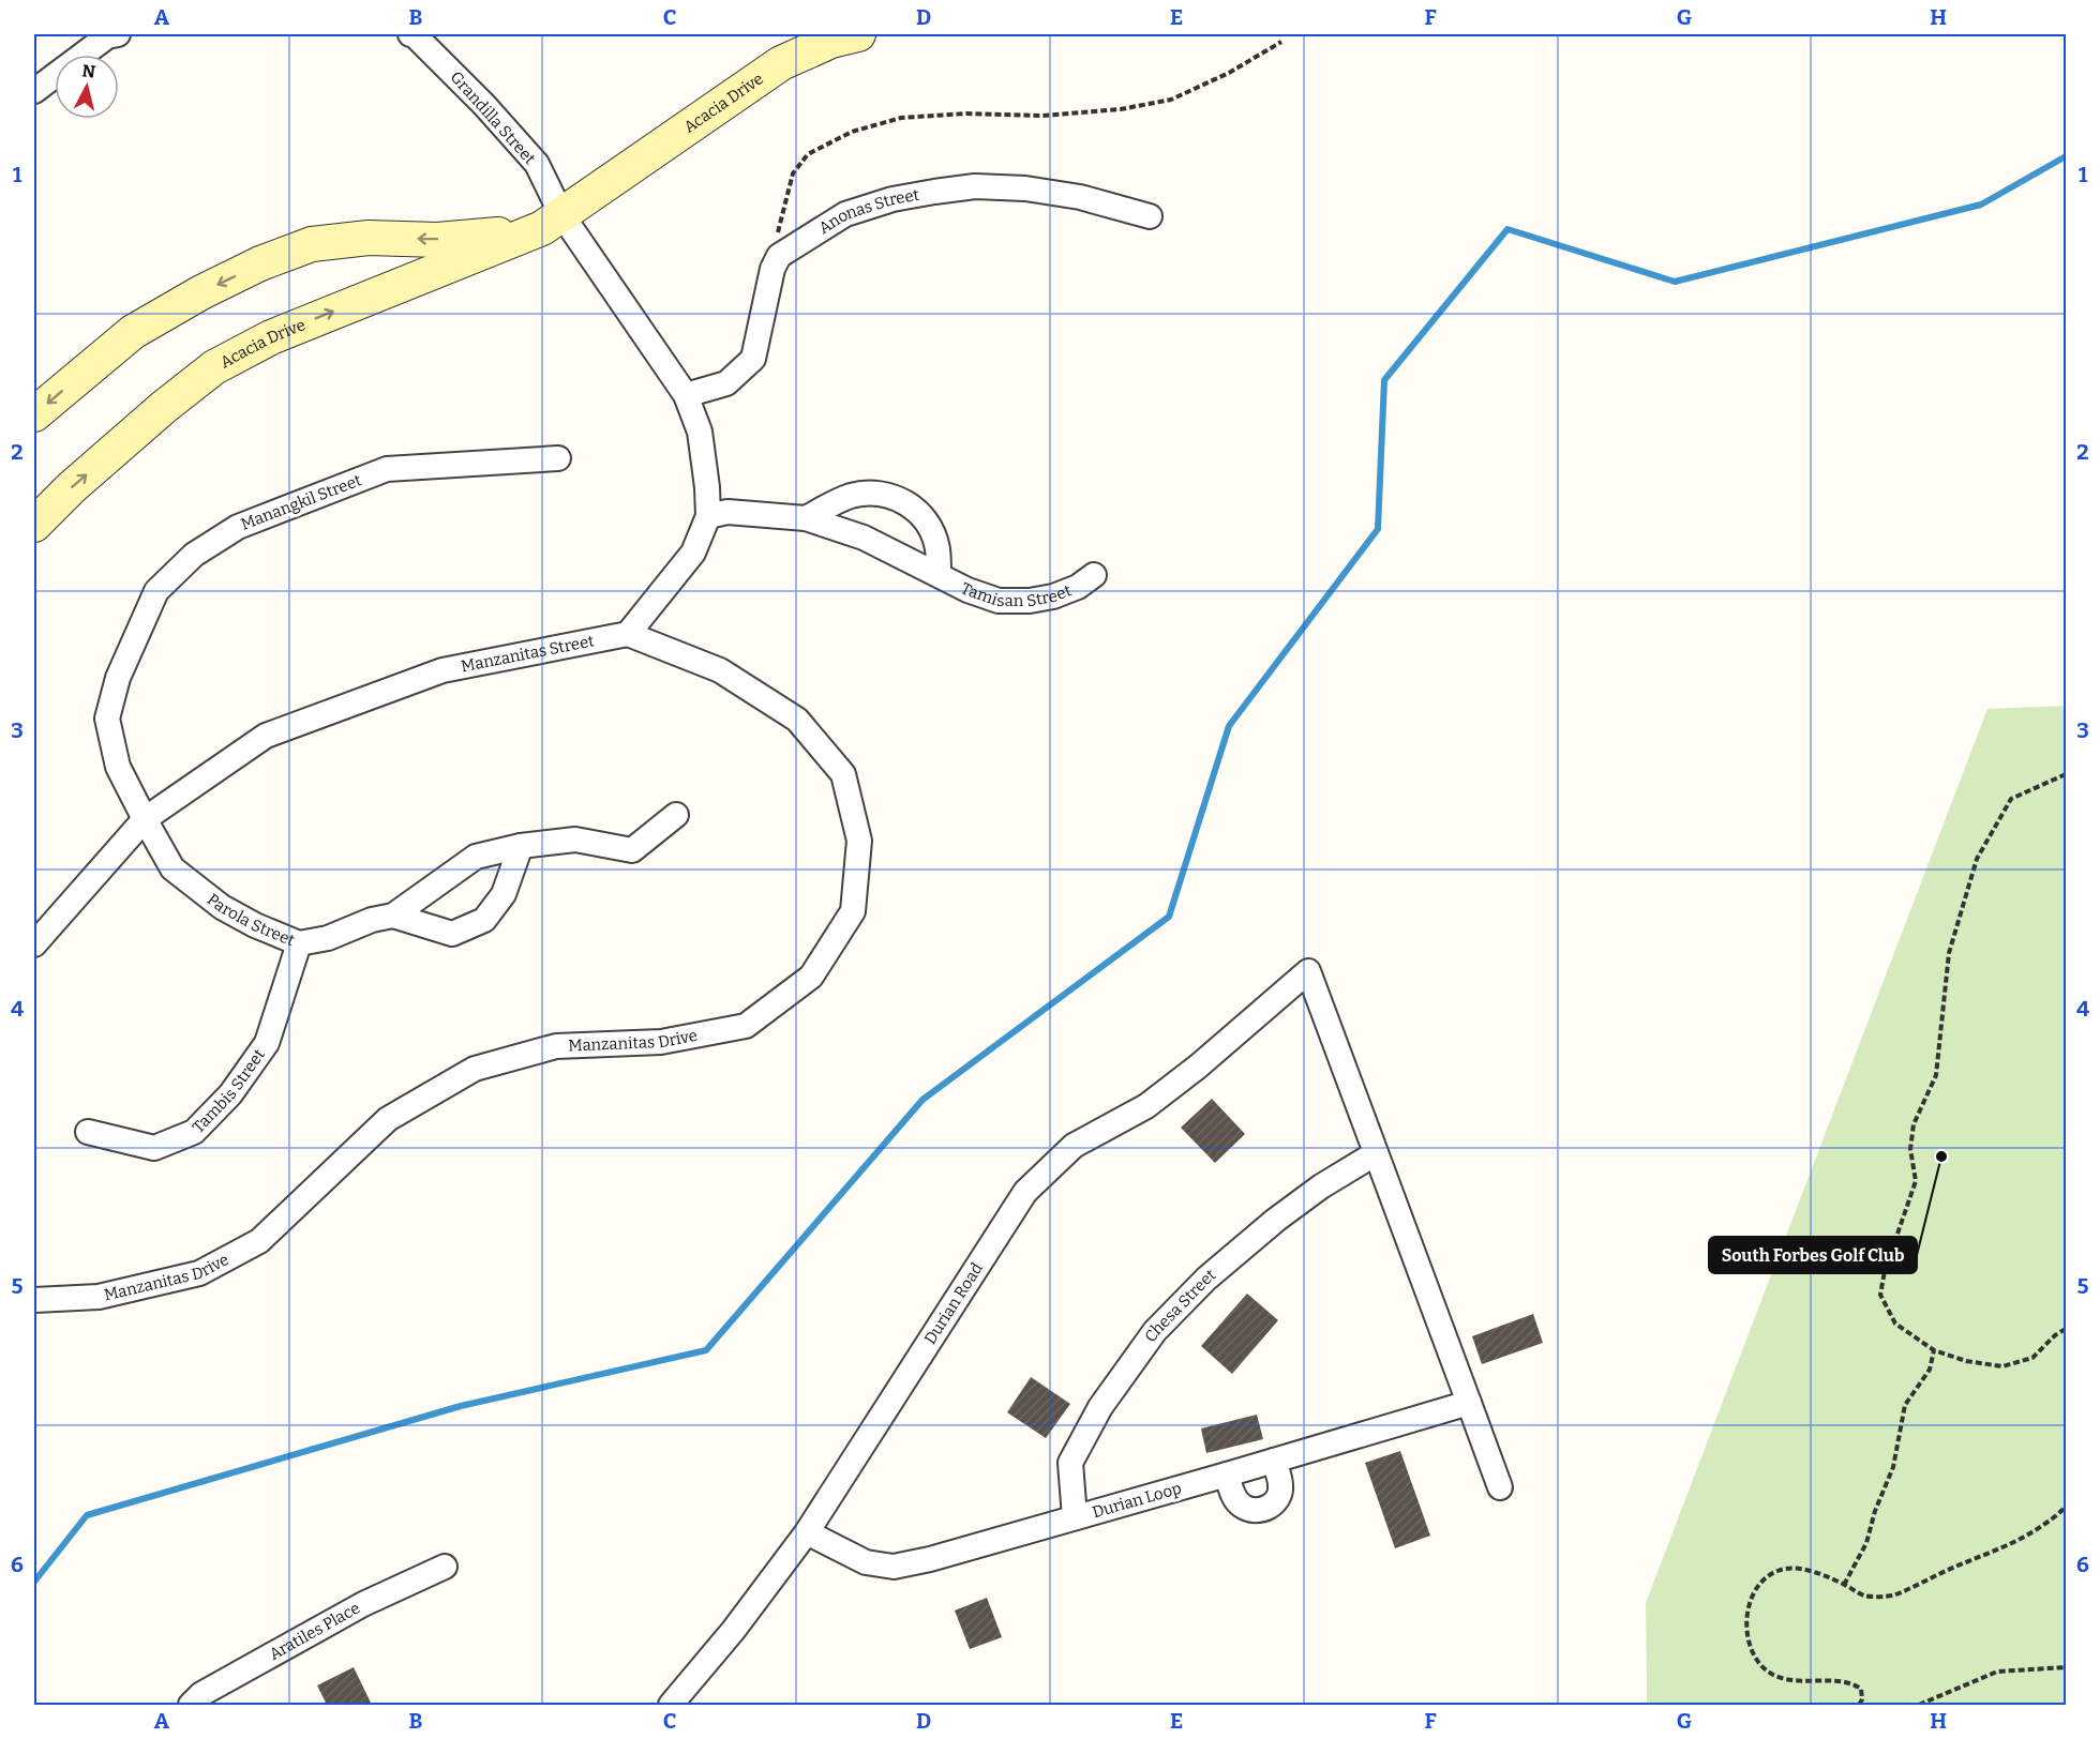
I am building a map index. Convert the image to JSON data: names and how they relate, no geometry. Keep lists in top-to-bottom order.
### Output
{
  "streets": {
    "street": [
      "Acacia Drive",
      "Grandilla Street",
      "Anonas Street",
      "Manangkil Street",
      "Tamisan Street",
      "Manzanitas Street",
      "Parola Street",
      "Manzanitas Drive",
      "Tambis Street",
      "Durian Road",
      "Chesa Street",
      "Durian Loop",
      "Aratiles Place"
    ]
  },
  "crossings": [
    ["Acacia Drive", "Grandilla Street"],
    ["Manangkil Street", "Manzanitas Street"],
    ["Manangkil Street", "Parola Street"],
    ["Manzanitas Street", "Parola Street"],
    ["Manzanitas Street", "Manzanitas Drive"],
    ["Parola Street", "Tambis Street"],
    ["Durian Road", "Chesa Street"],
    ["Durian Road", "Durian Loop"],
    ["Chesa Street", "Durian Loop"]
  ],
  "places": ["South Forbes Golf Club"],
  "north": "top",
  "grid": {
    "columns": [
      "A",
      "B",
      "C",
      "D",
      "E",
      "F",
      "G",
      "H"
    ],
    "rows": [
      "1",
      "2",
      "3",
      "4",
      "5",
      "6"
    ]
  }
}
